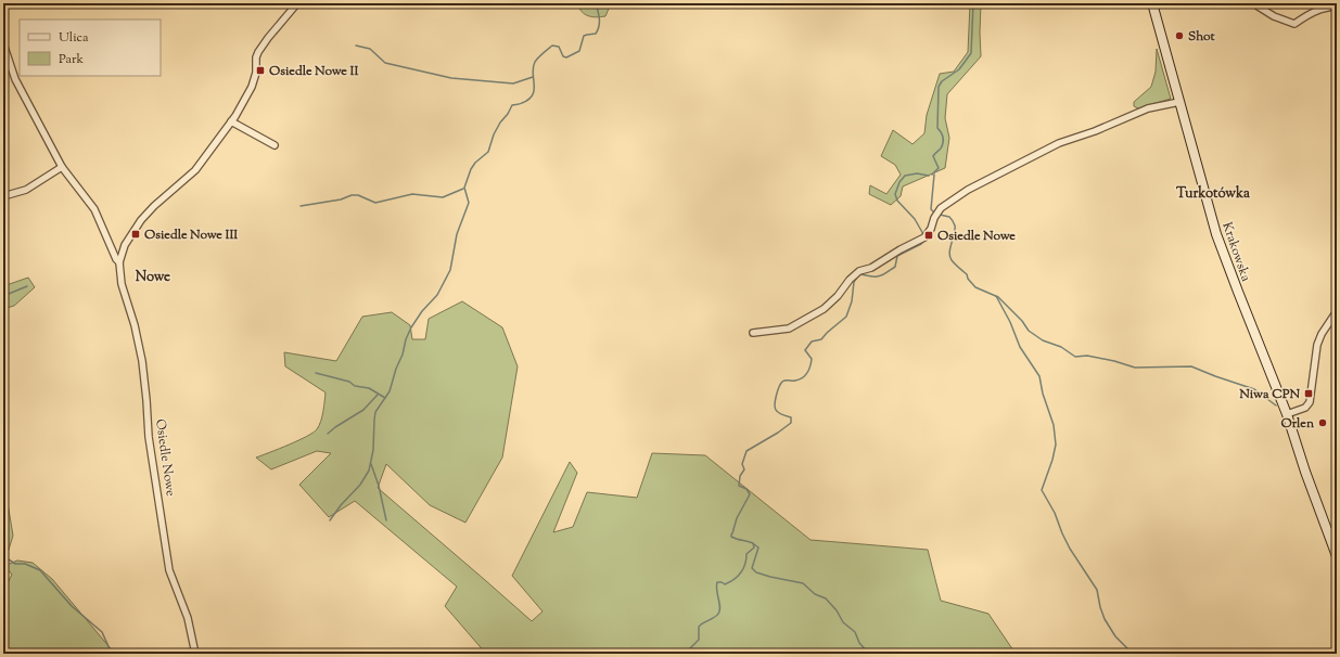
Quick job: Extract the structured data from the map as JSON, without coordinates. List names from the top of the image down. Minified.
{"streets":{"main road":["Krakowska"],"street":["Osiedle Nowe"]},"districts":["Turkotówka","Nowe"],"places":{"other":["Shot","Orlen"],"transit":["Osiedle Nowe II","Osiedle Nowe III","Osiedle Nowe","Niwa CPN"]},"legend":["Ulica","Park"]}
